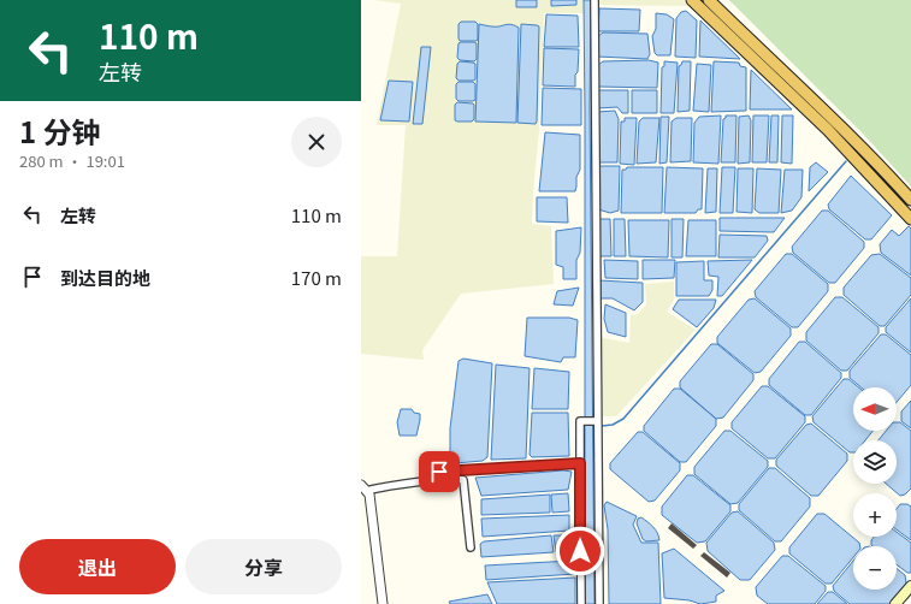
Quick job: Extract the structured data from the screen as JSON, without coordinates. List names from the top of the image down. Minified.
{"north":"left","page":{"turn":["110 m","左转"],"heading":["1 分钟","280 m · 19:01"],"list":[{"name":"左转","value":"110 m"},{"name":"到达目的地","value":"170 m"}],"map_buttons":["+","−"],"buttons":["退出","分享"]}}
